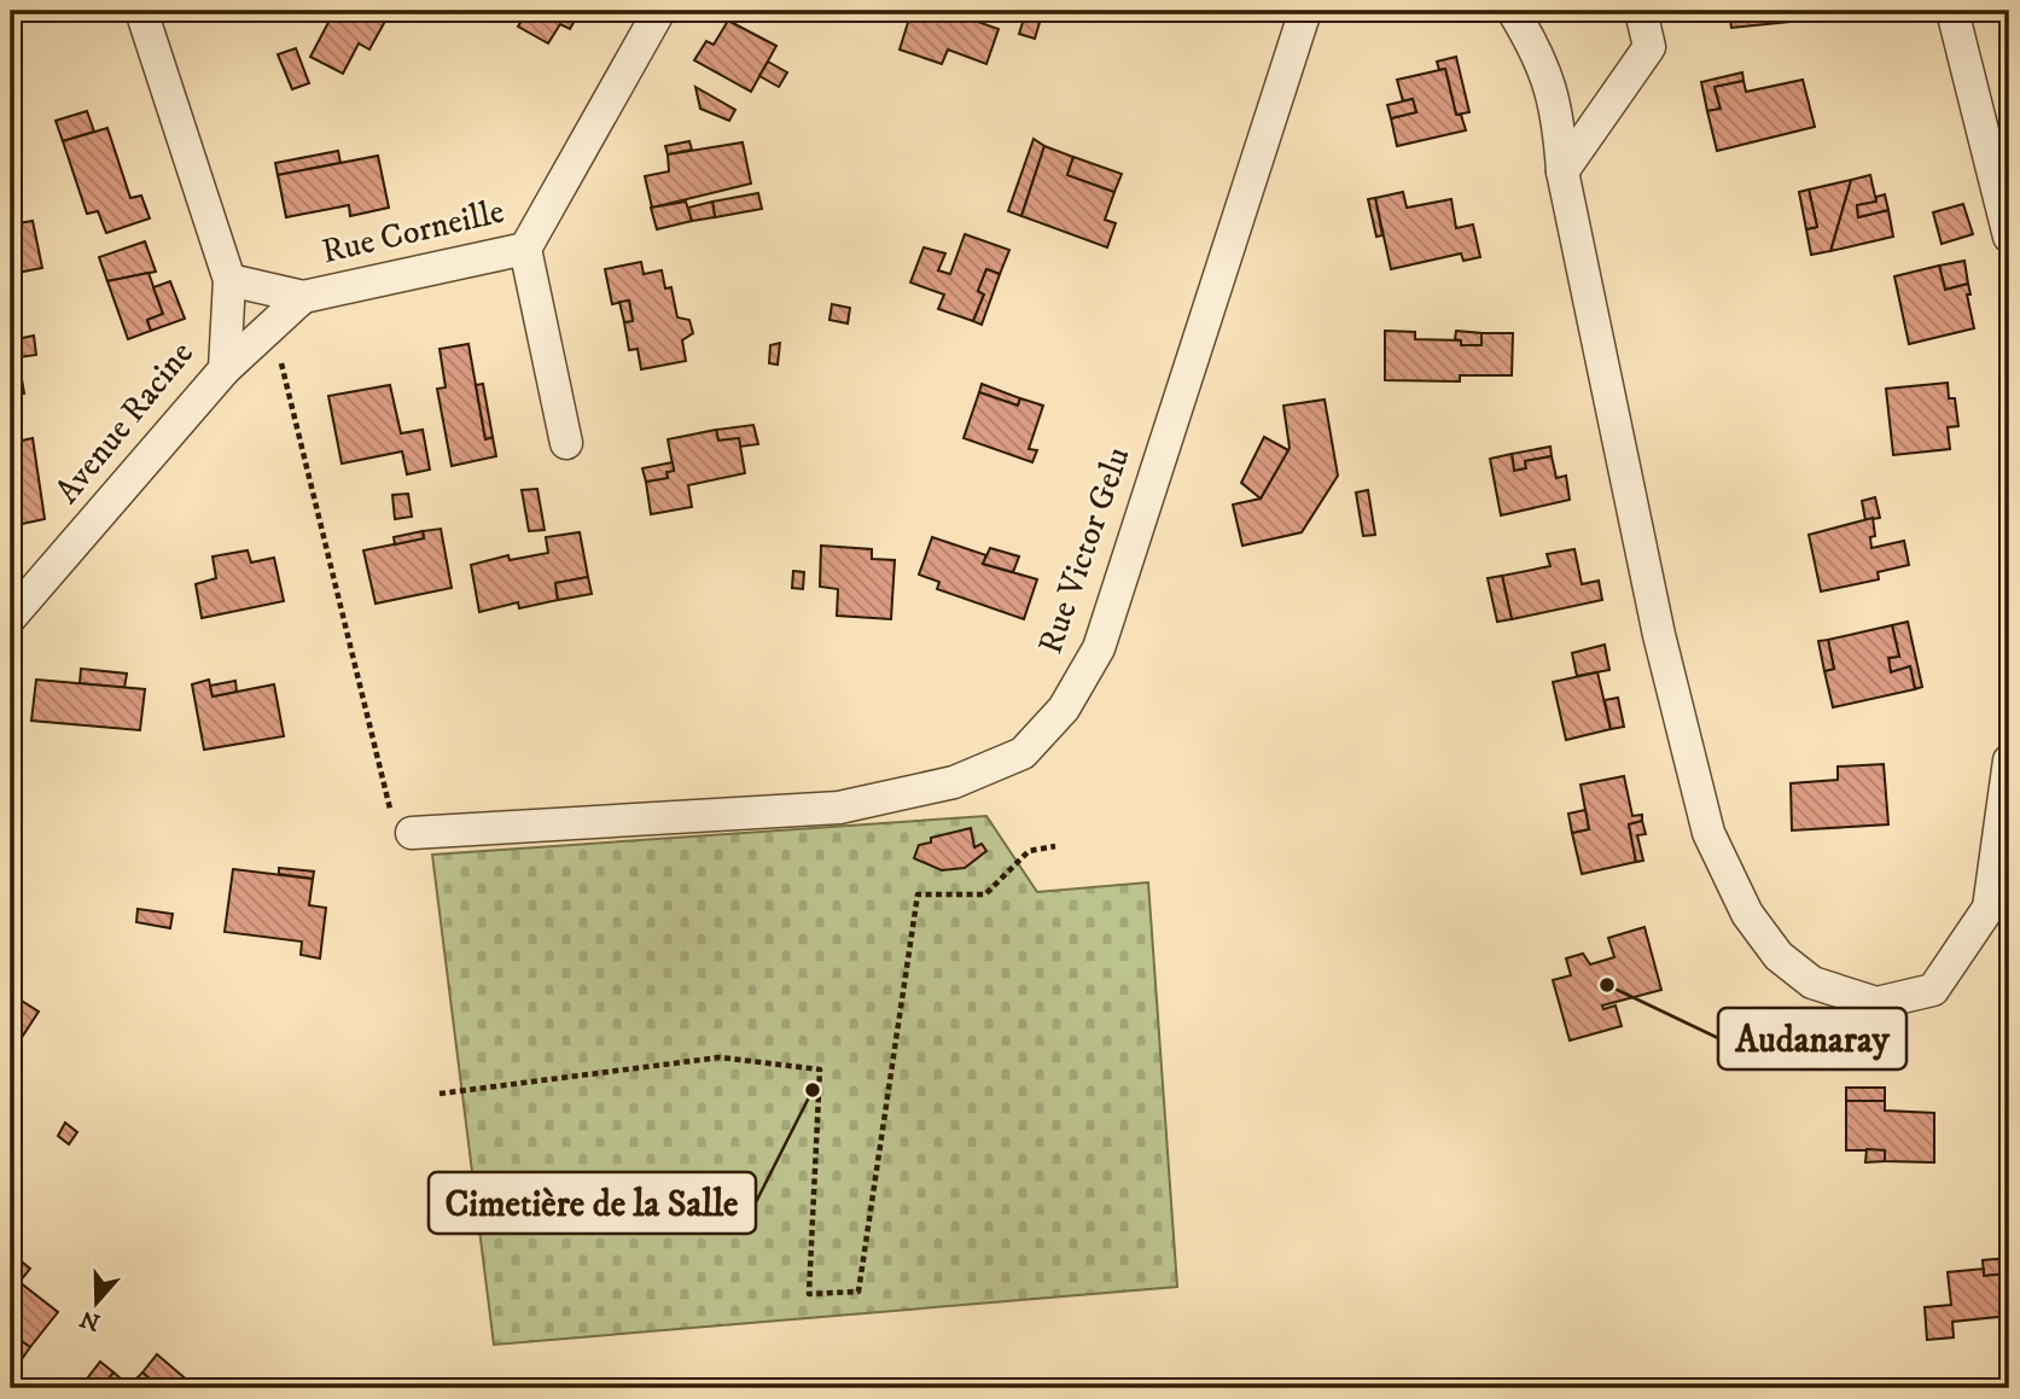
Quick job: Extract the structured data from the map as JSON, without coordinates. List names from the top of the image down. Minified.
{"streets":{"street":["Rue Corneille","Avenue Racine","Rue Victor Gelu"]},"crossings":[["Rue Corneille","Avenue Racine"]],"places":["Audanaray","Cimetière de la Salle"],"north":"bottom"}
